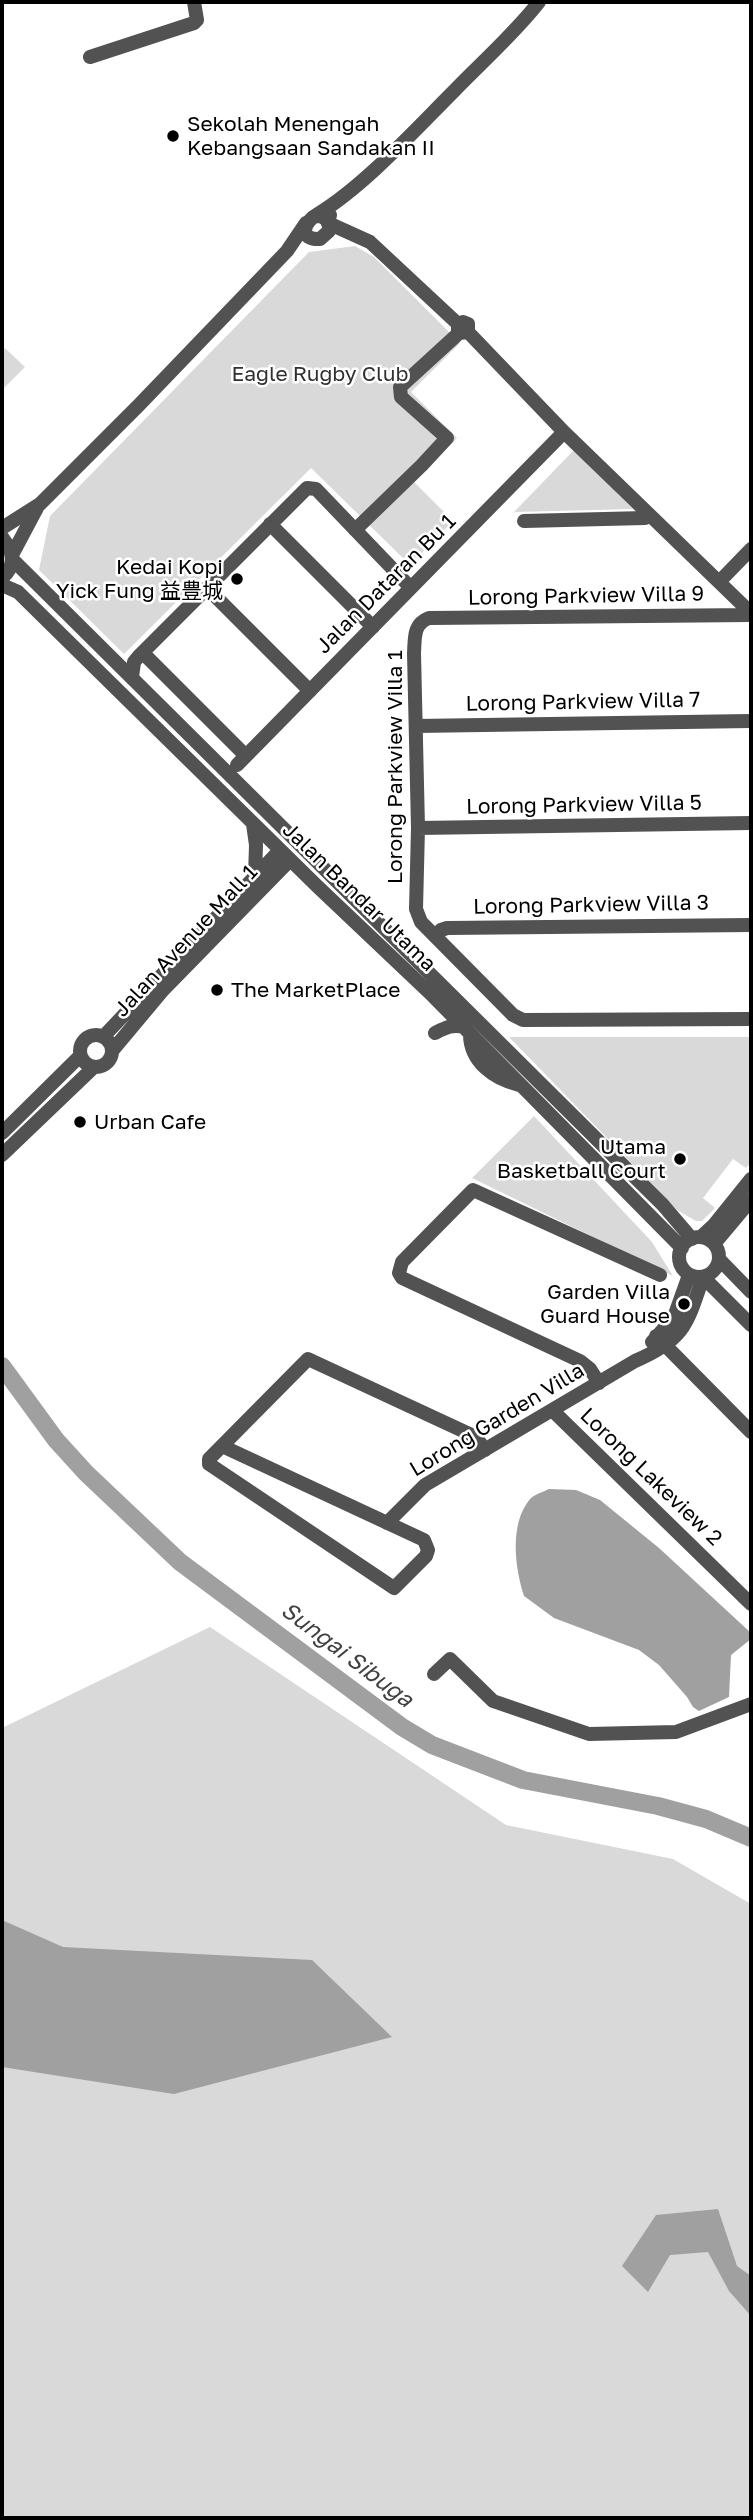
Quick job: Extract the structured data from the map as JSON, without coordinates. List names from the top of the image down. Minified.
{"streets":{"street":["Jalan Dataran Bu 1","Lorong Parkview Villa 9","Lorong Parkview Villa 7","Lorong Parkview Villa 1","Lorong Parkview Villa 5","Jalan Bandar Utama","Lorong Parkview Villa 3","Jalan Avenue Mall 1","Lorong Garden Villa","Lorong Lakeview 2"]},"crossings":[["Lorong Parkview Villa 9","Lorong Parkview Villa 1"],["Lorong Parkview Villa 7","Lorong Parkview Villa 1"],["Lorong Parkview Villa 1","Lorong Parkview Villa 5"],["Lorong Parkview Villa 1","Lorong Parkview Villa 3"],["Jalan Bandar Utama","Jalan Avenue Mall 1"],["Jalan Bandar Utama","Lorong Garden Villa"],["Lorong Garden Villa","Lorong Lakeview 2"]],"water":["Sungai Sibuga"],"parks":["Eagle Rugby Club"],"places":["Sekolah Menengah Kebangsaan Sandakan II","Kedai Kopi Yick Fung 益豊城","The MarketPlace","Urban Cafe","Utama Basketball Court","Garden Villa Guard House"]}
